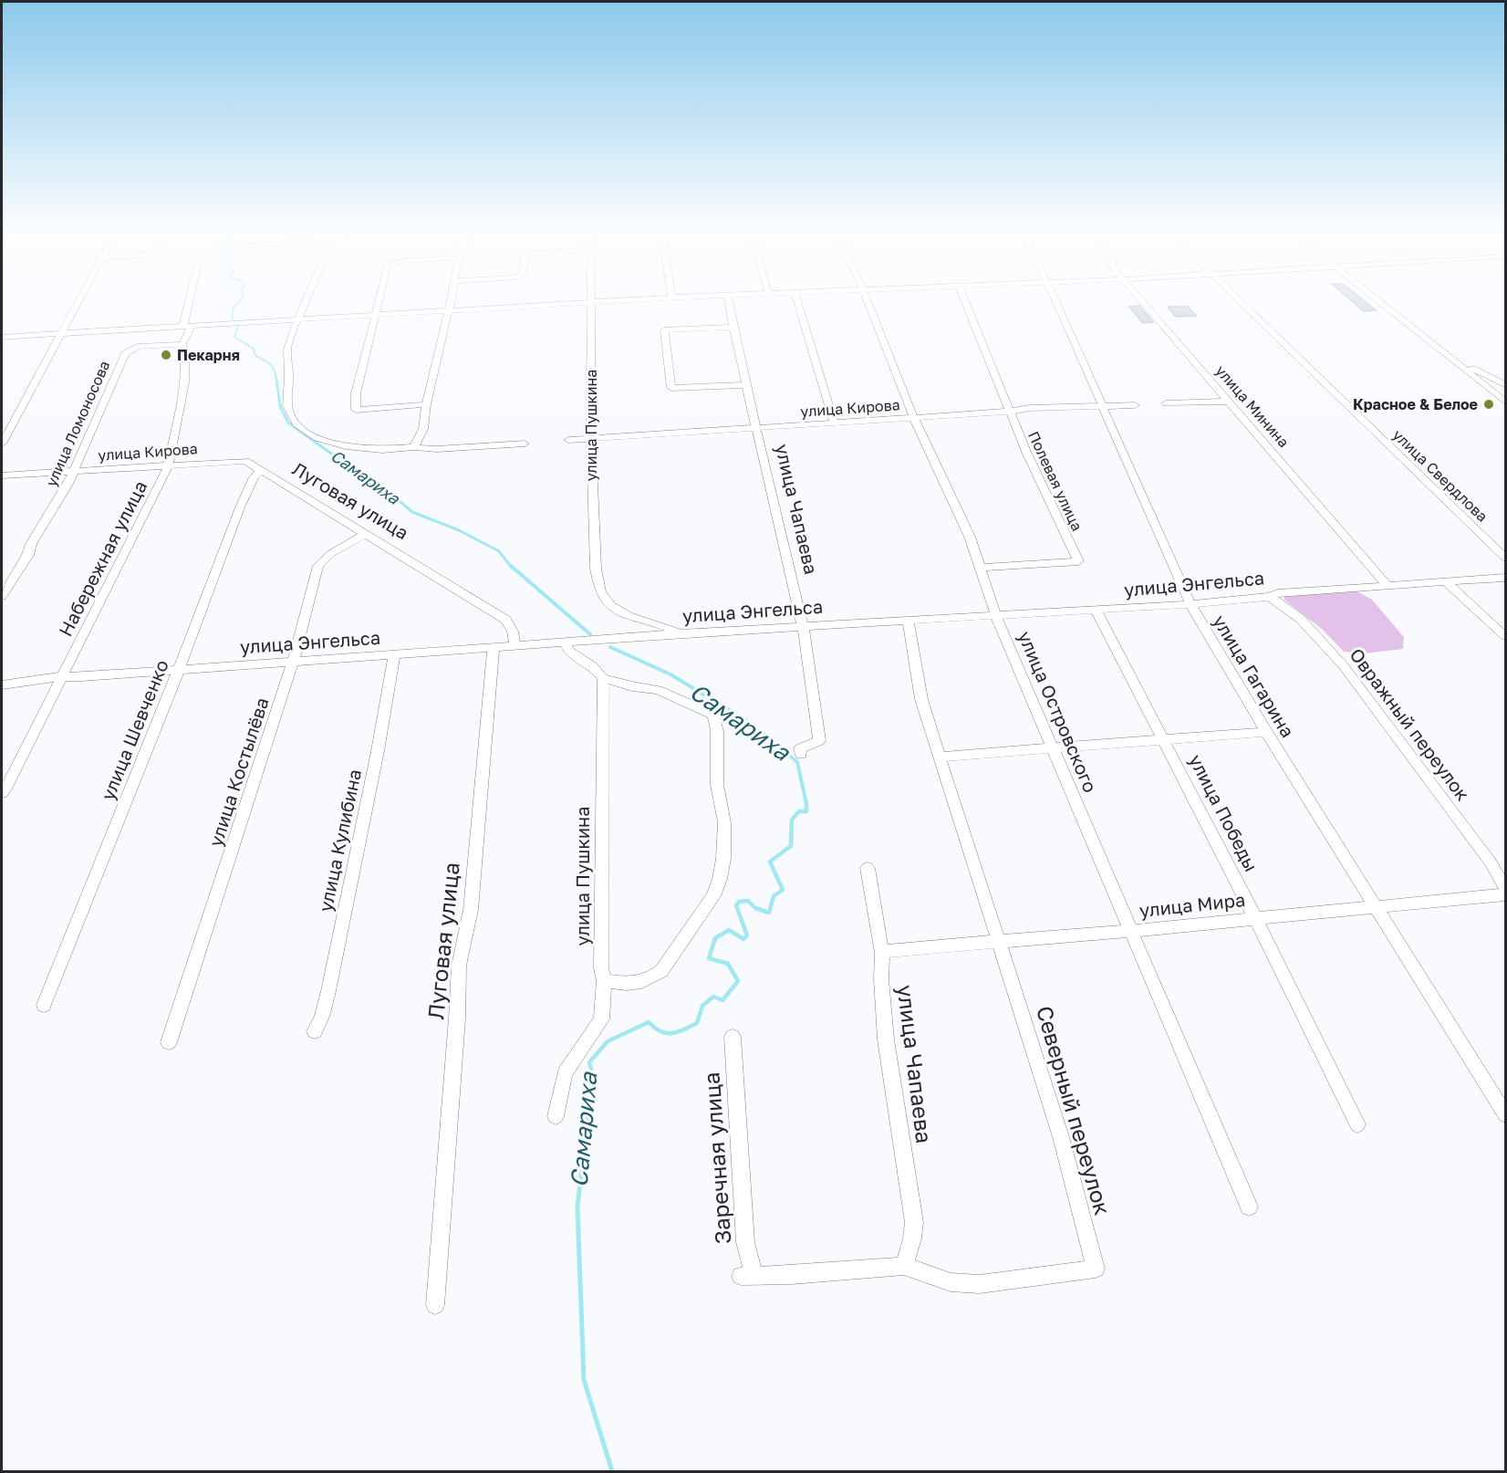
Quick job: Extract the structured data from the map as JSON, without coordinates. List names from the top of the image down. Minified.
{"streets":{"street":["улица Минина","улица Кирова","улица Ломоносова","улица Пушкина","улица Свердлова","Полевая улица","Луговая улица","улица Чапаева","Набережная улица","улица Энгельса","улица Гагарина","улица Островского","Овражный переулок","улица Шевченко","улица Костылёва","улица Победы","улица Кулибина","улица Мира","Северный переулок","Заречная улица"]},"crossings":[["улица Минина","улица Энгельса"],["улица Кирова","улица Ломоносова"],["улица Кирова","улица Пушкина"],["улица Кирова","Полевая улица"],["улица Кирова","Луговая улица"],["улица Кирова","улица Чапаева"],["улица Кирова","Набережная улица"],["улица Кирова","улица Гагарина"],["улица Кирова","улица Островского"],["улица Кирова","улица Шевченко"],["улица Ломоносова","Набережная улица"],["улица Пушкина","улица Энгельса"],["Полевая улица","улица Островского"],["Луговая улица","улица Энгельса"],["Луговая улица","улица Шевченко"],["Луговая улица","улица Костылёва"],["улица Чапаева","улица Энгельса"],["улица Чапаева","улица Мира"],["улица Чапаева","Северный переулок"],["Набережная улица","улица Энгельса"],["улица Энгельса","улица Гагарина"],["улица Энгельса","улица Островского"],["улица Энгельса","Овражный переулок"],["улица Энгельса","улица Шевченко"],["улица Энгельса","улица Костылёва"],["улица Энгельса","улица Победы"],["улица Энгельса","улица Кулибина"],["улица Энгельса","Северный переулок"],["улица Гагарина","улица Мира"],["улица Островского","улица Мира"],["улица Победы","улица Мира"],["улица Мира","Северный переулок"],["Северный переулок","Заречная улица"]],"water":["Самариха"],"places":["Пекарня","Красное & Белое"]}
